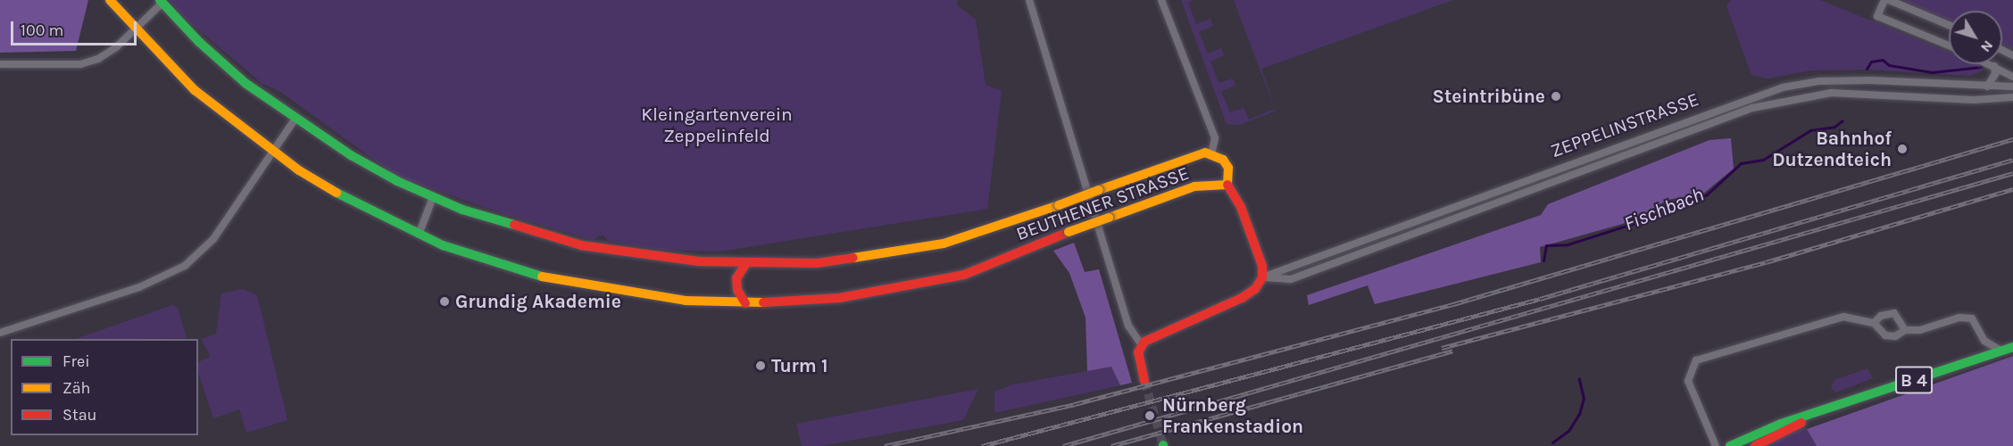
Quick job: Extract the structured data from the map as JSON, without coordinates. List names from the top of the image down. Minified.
{"streets":{"main road":["ZEPPELINSTRASSE","BEUTHENER STRASSE","B 4"]},"water":["Fischbach"],"parks":["Kleingartenverein Zeppelinfeld"],"places":["Steintribüne","Bahnhof Dutzendteich","Grundig Akademie","Turm 1","Nürnberg Frankenstadion"],"legend":["Frei","Zäh","Stau"],"scale_bar":"100 m","north":"bottom right"}
